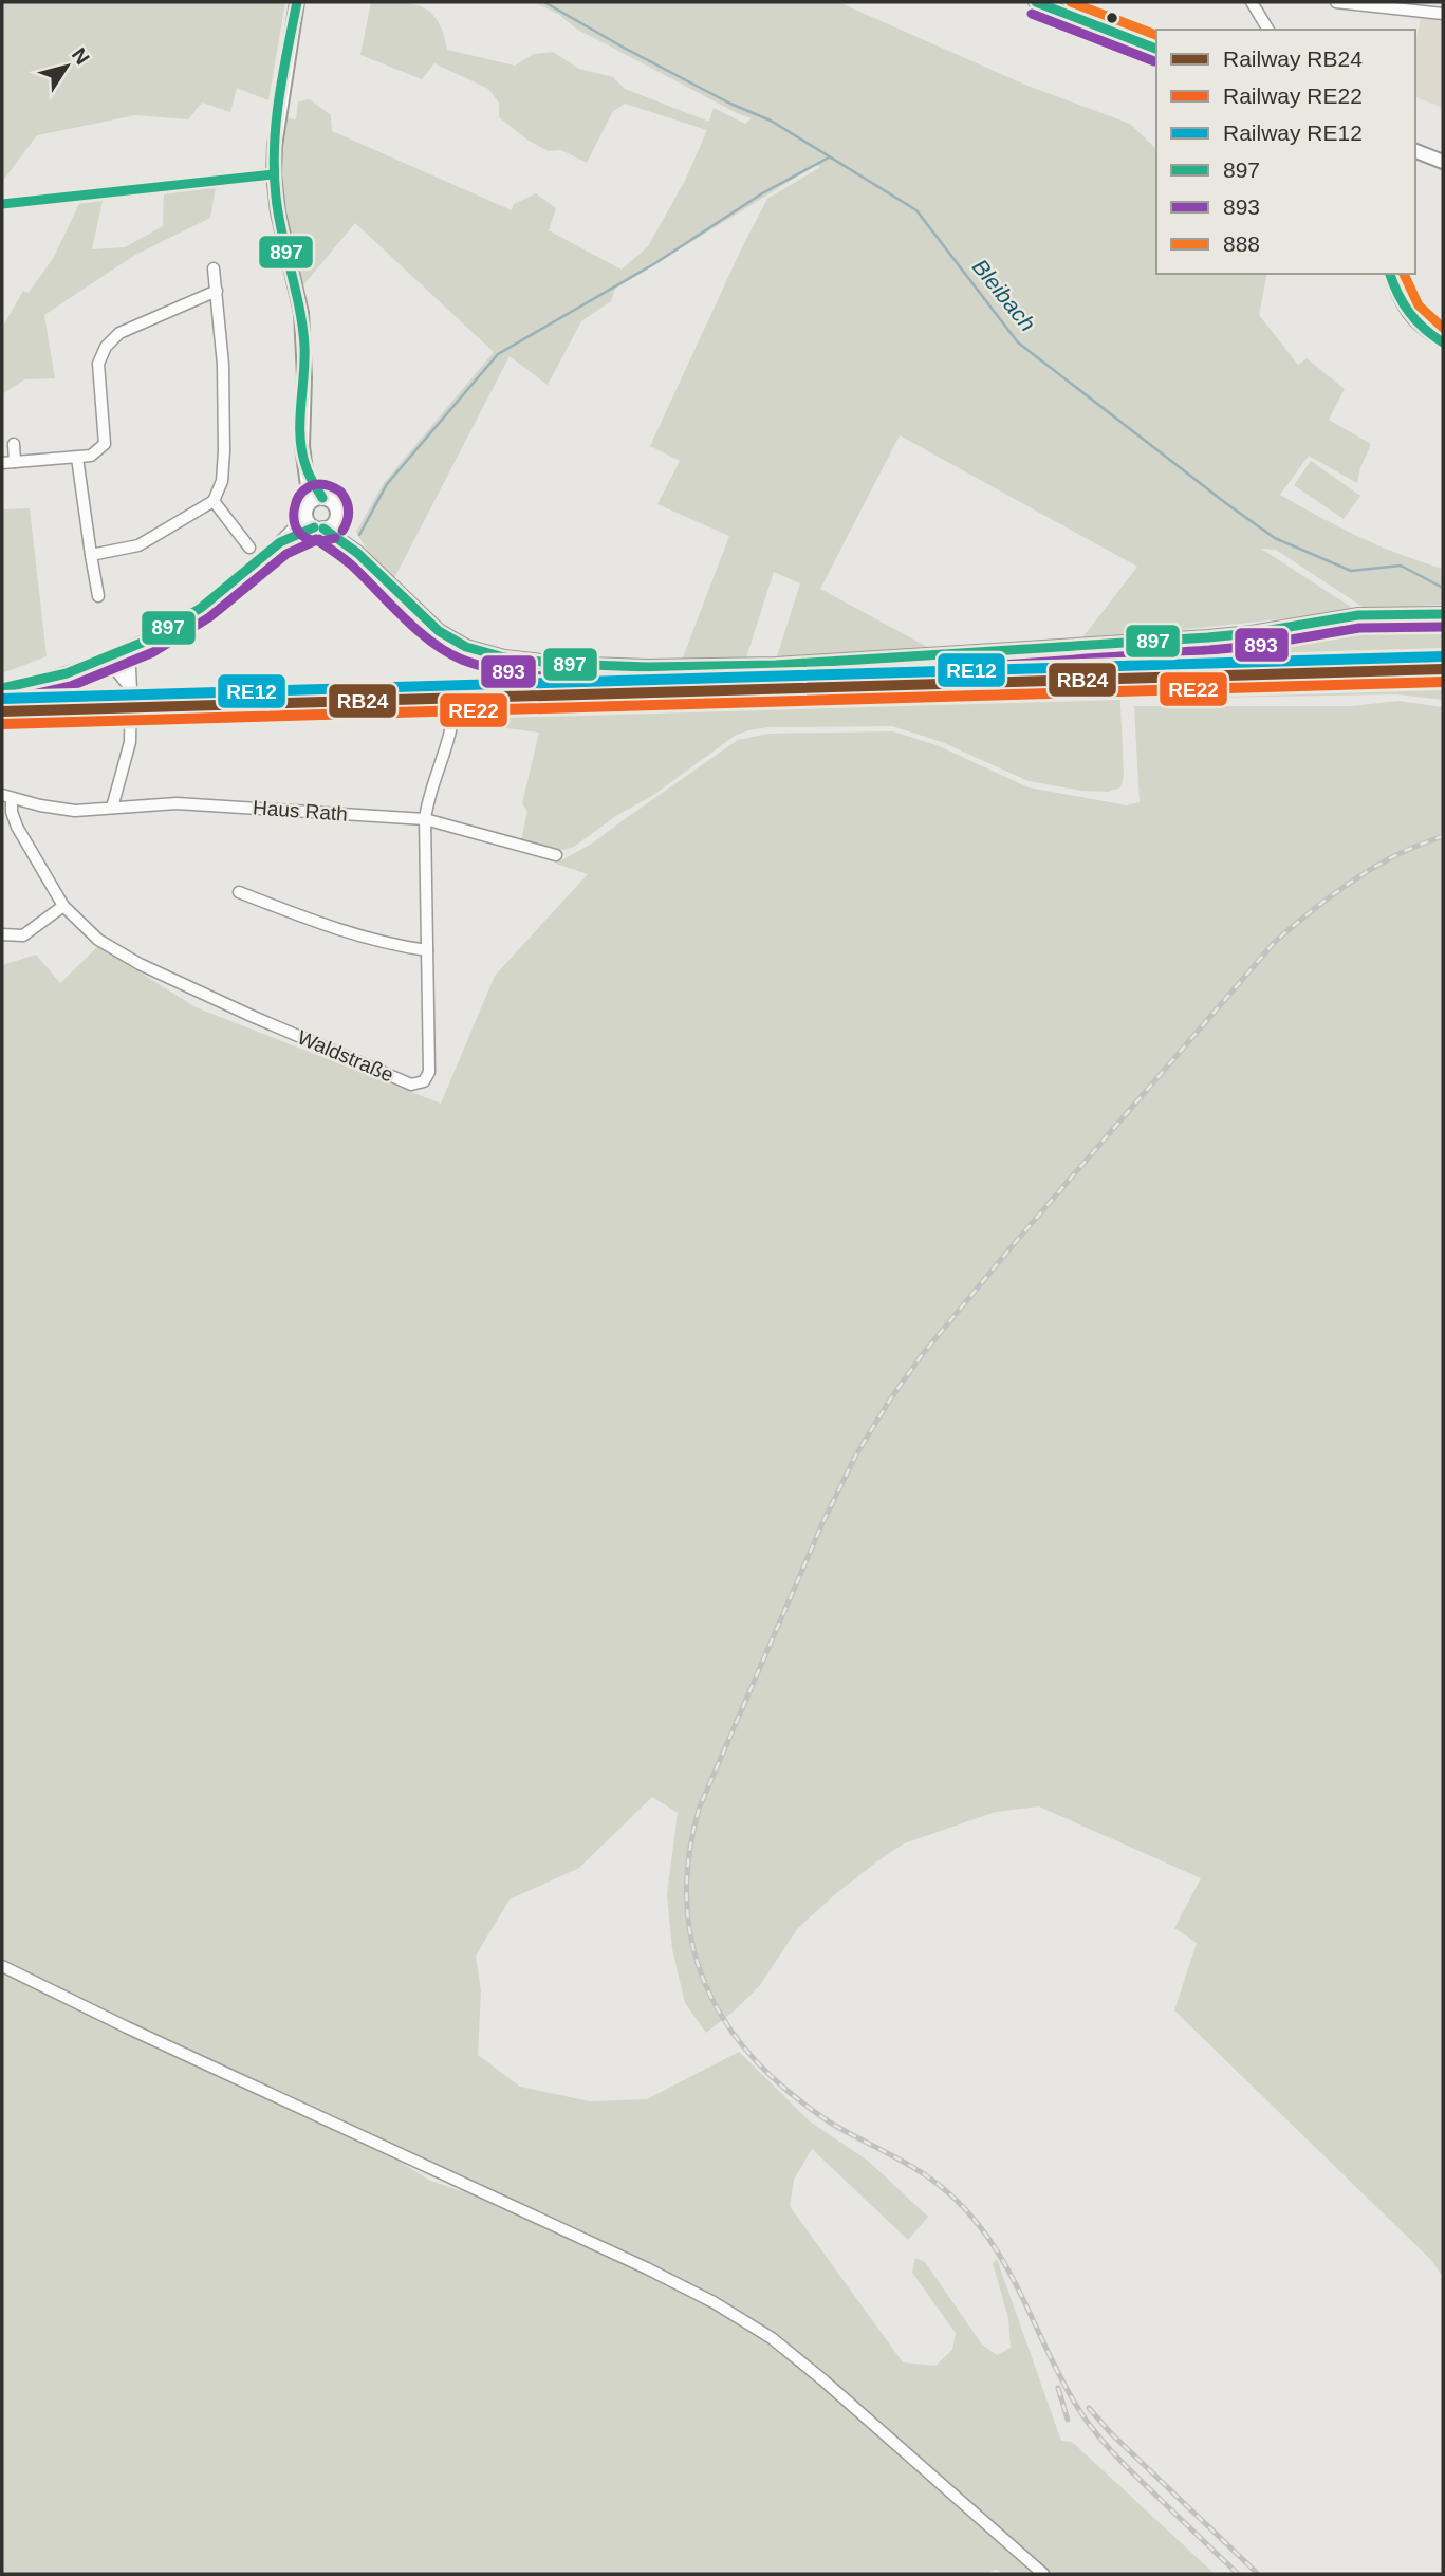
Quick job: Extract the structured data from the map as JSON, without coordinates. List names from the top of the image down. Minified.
{"streets":{"street":["Haus Rath","Waldstraße"]},"crossings":[["Haus Rath","Waldstraße"]],"water":["Bleibach"],"lines":["transit line 897","transit line 888","transit line 893","rail line RE12","rail line RB24","rail line RE22"],"legend":["Railway RB24","Railway RE22","Railway RE12","897","893","888"],"north":"top right"}
